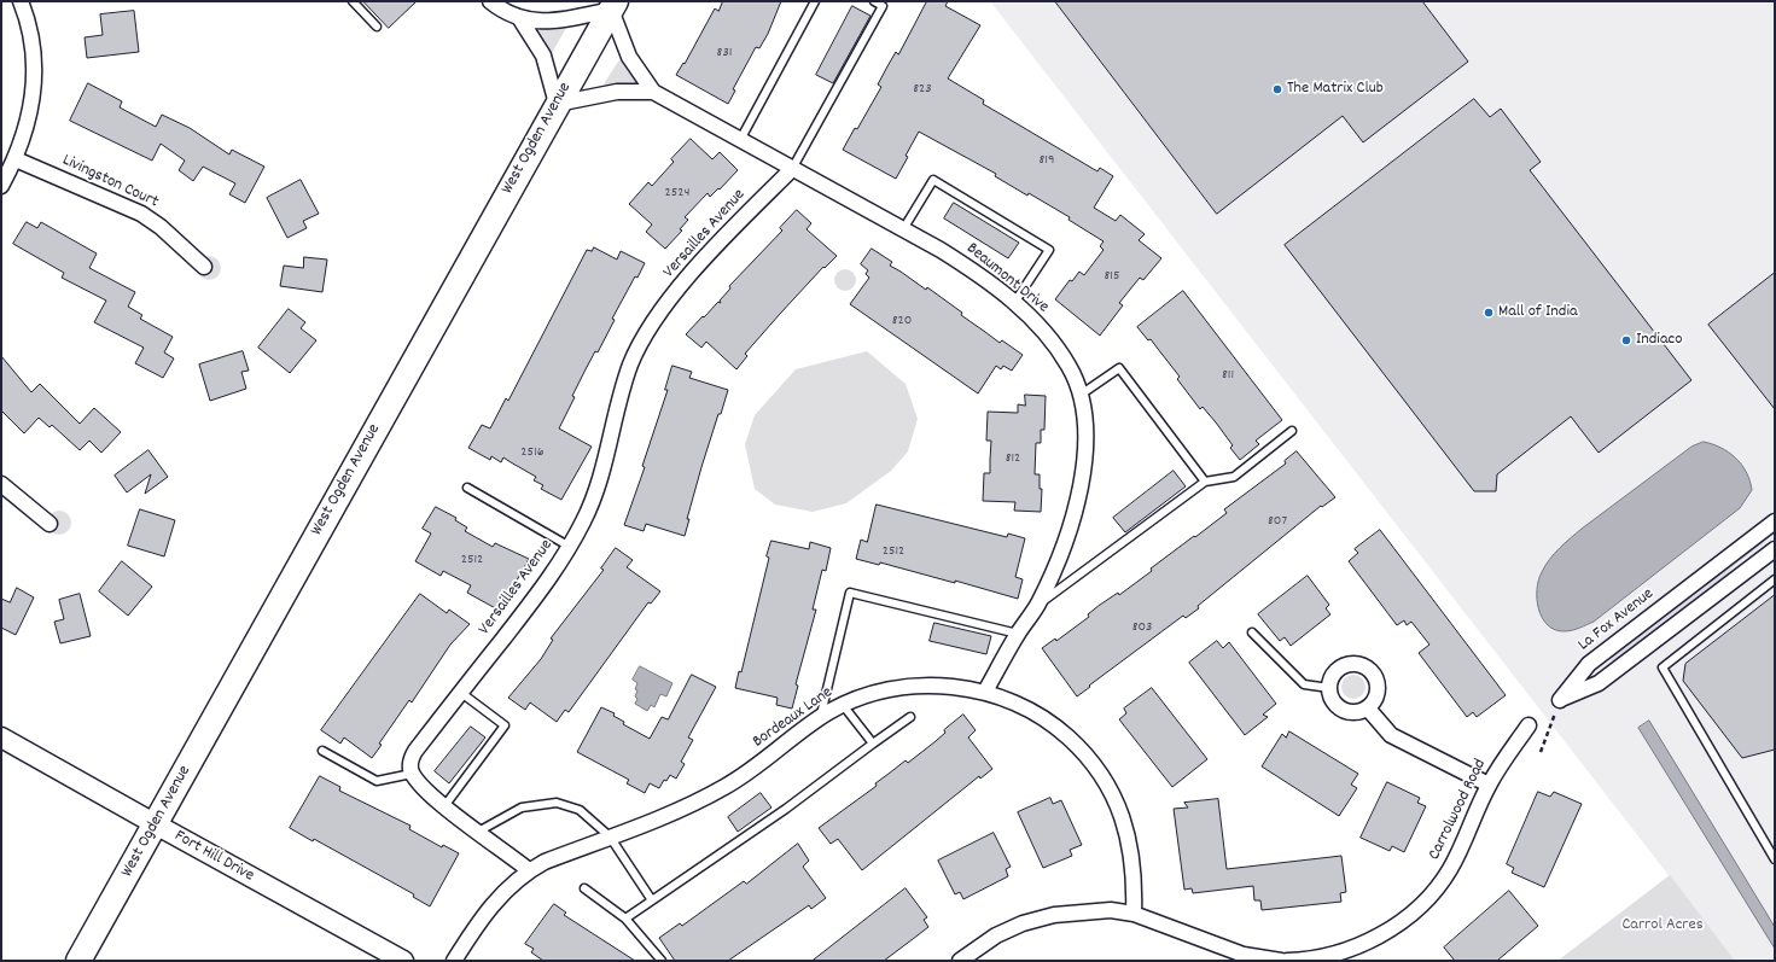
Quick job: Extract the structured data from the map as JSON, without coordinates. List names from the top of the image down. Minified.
{"streets":{"main road":["West Ogden Avenue"],"street":["Livingston Court","Versailles Avenue","Beaumont Drive","La Fox Avenue","Bordeaux Lane","Carrolwood Road","Fort Hill Drive"]},"crossings":[["West Ogden Avenue","Beaumont Drive"],["West Ogden Avenue","Fort Hill Drive"],["Versailles Avenue","Beaumont Drive"],["Beaumont Drive","Bordeaux Lane"]],"parks":["Carrol Acres"],"places":["The Matrix Club","Mall of India","Indiaco"],"house_numbers":["831","823","819","2524","815","820","811","2516","812","807","2512","2512","803"]}
